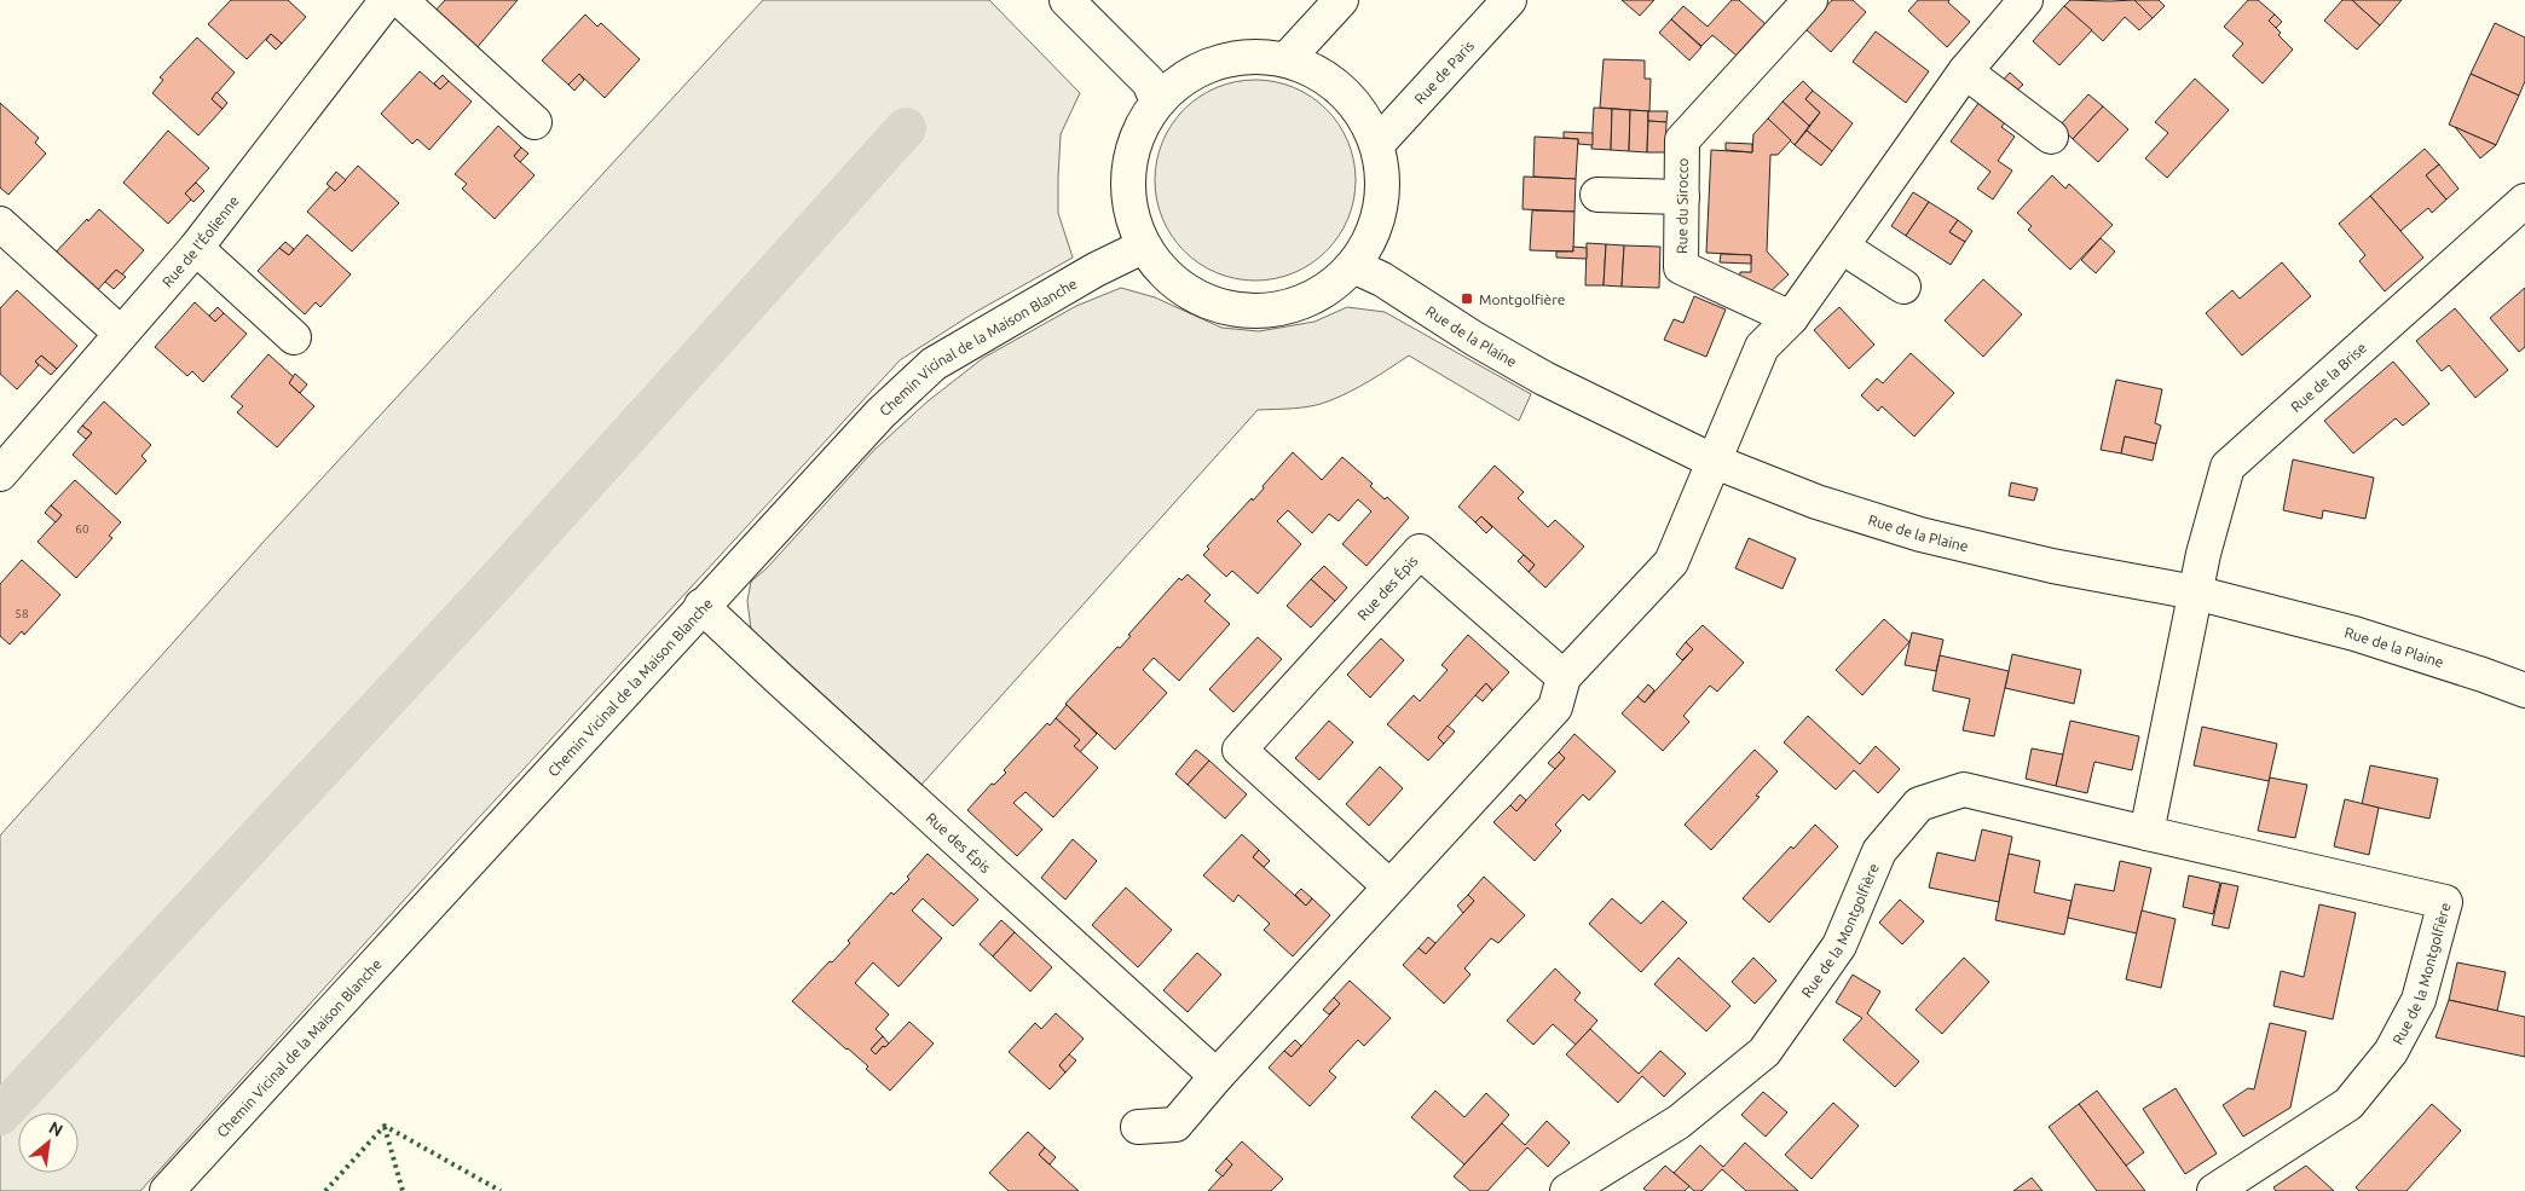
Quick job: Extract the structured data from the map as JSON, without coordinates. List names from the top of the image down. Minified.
{"streets":{"street":["Rue de Paris","Rue du Sirocco","Rue de l'Éolienne","Rue de la Plaine","Chemin Vicinal de la Maison Blanche","Rue de la Brise","Rue des Épis","Rue de la Montgolfière"]},"crossings":[["Rue de la Plaine","Rue de la Brise"],["Chemin Vicinal de la Maison Blanche","Rue des Épis"]],"places":{"transit":["Montgolfière"]},"house_numbers":["60","58"],"north":"top right"}
